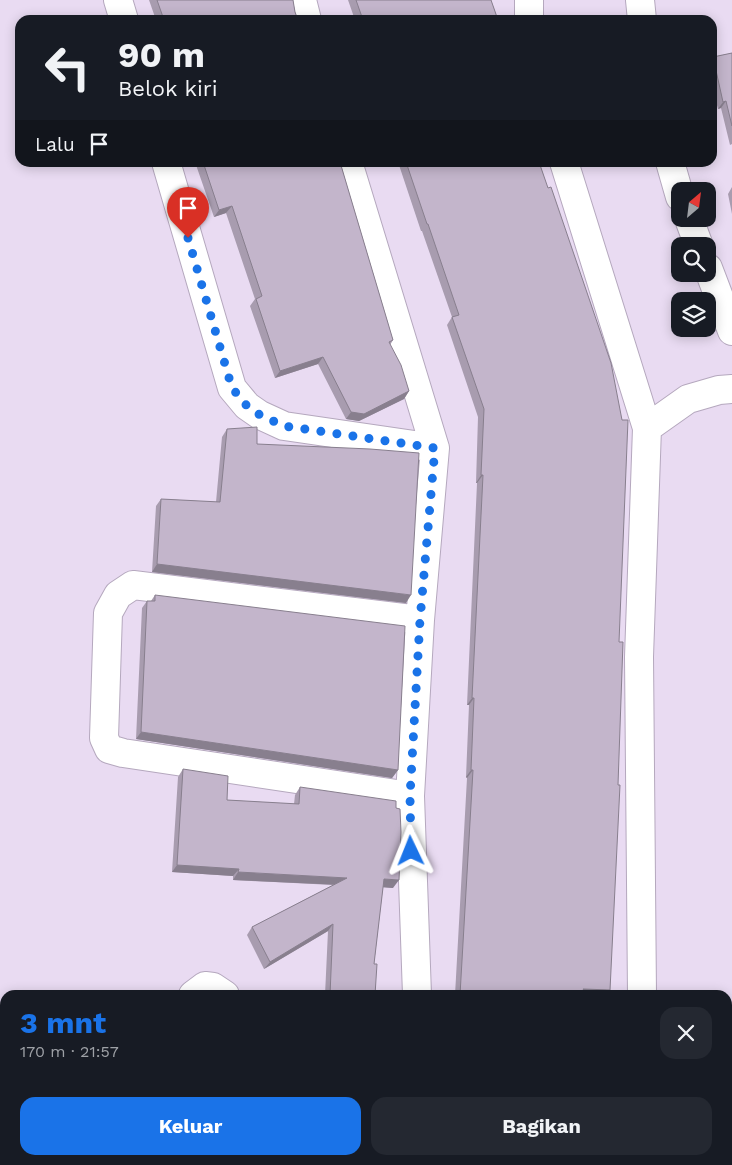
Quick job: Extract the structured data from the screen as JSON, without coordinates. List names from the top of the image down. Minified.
{"north":"top right","page":{"turn":["90 m","Belok kiri"],"then":"Lalu","heading":["3 mnt","170 m · 21:57"],"buttons":["Keluar","Bagikan"]}}
